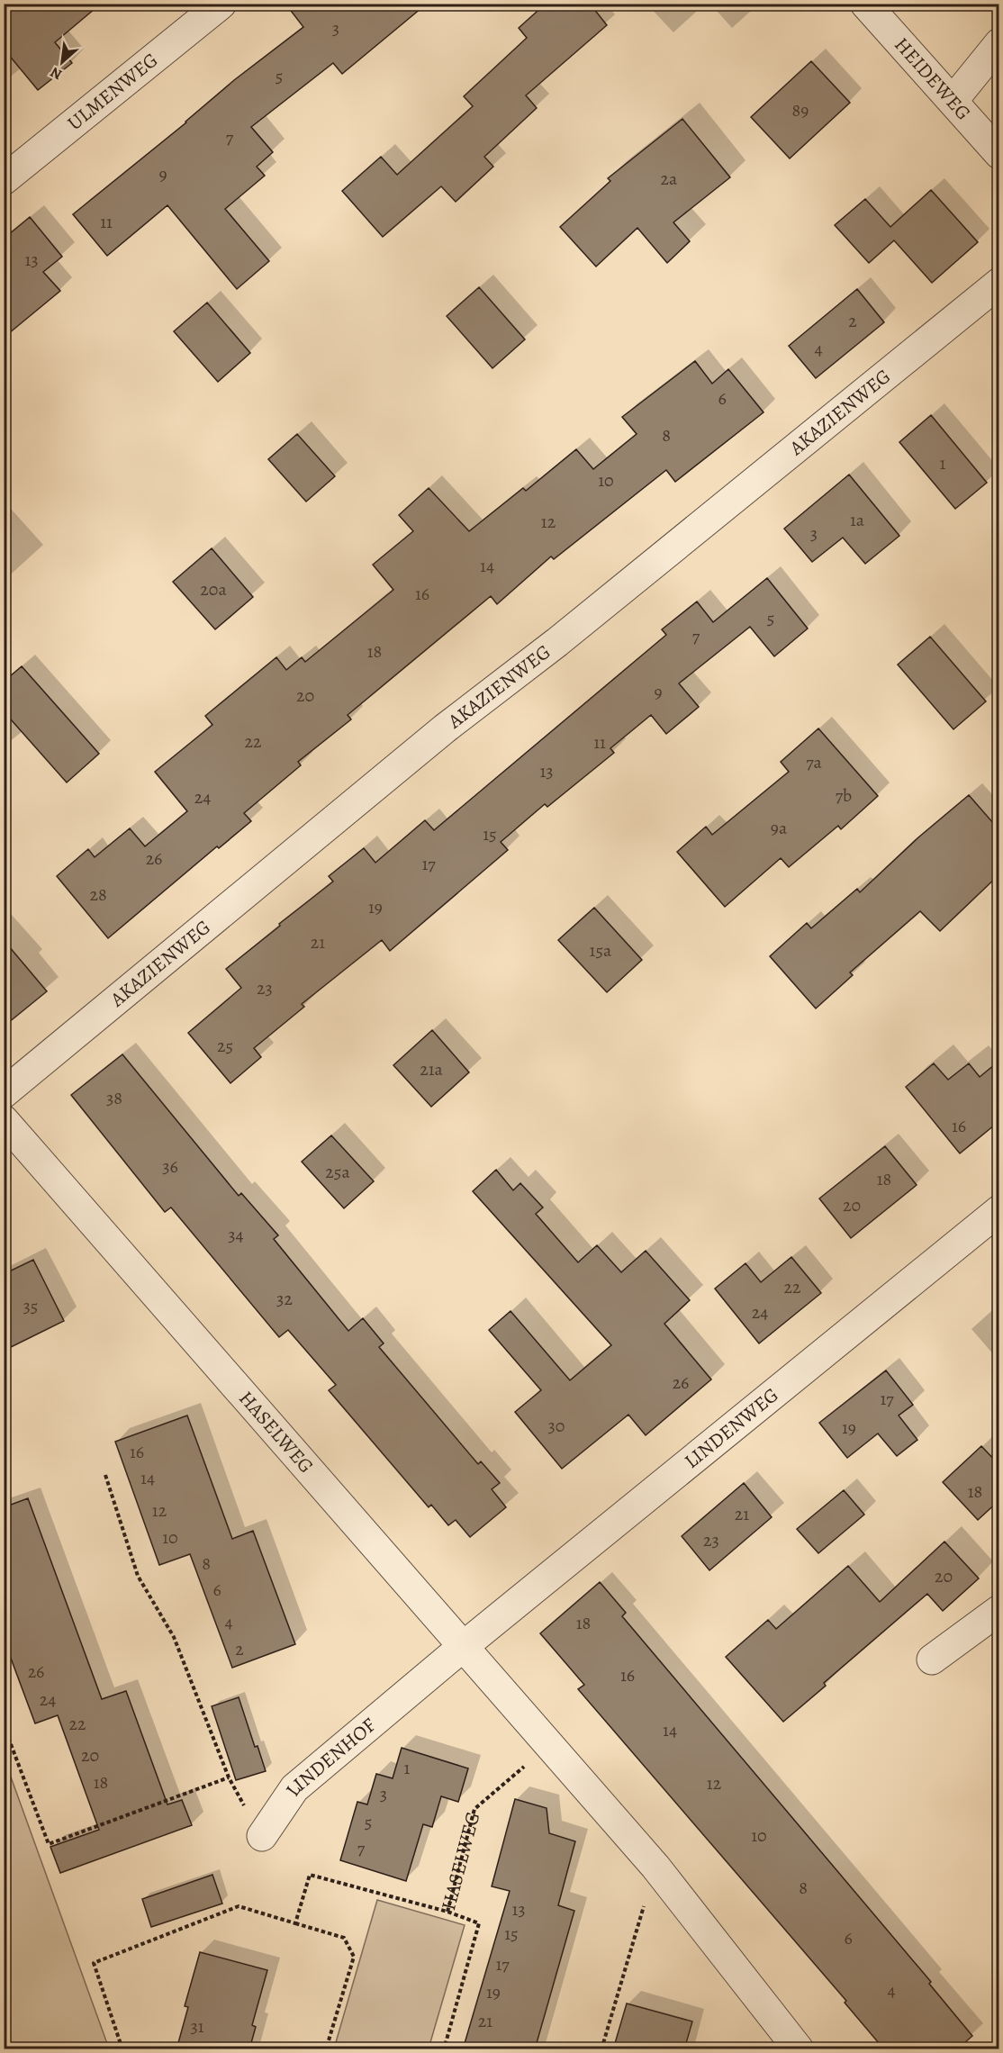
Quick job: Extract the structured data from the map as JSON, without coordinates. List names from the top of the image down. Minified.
{"streets":{"street":["HEIDEWEG","ULMENWEG","AKAZIENWEG","LINDENWEG","HASELWEG","LINDENHOF"]},"crossings":[["LINDENWEG","HASELWEG"],["LINDENWEG","LINDENHOF"],["HASELWEG","LINDENHOF"]],"house_numbers":["3","5","89","7","9","2a","11","13","2","4","6","8","1","10","1a","12","3","14","20a","16","5","7","18","9","20","22","11","7a","13","7b","24","9a","15","26","17","28","19","21","15a","23","25","21a","38","16","36","25a","18","20","34","22","32","35","24","26","17","30","19","16","14","18","12","21","10","23","8","20","6","4","18","2","26","16","24","22","14","20","1","18","12","3","5","10","7","8","13","15","6","17","4","19","21","31"],"north":"bottom left"}
